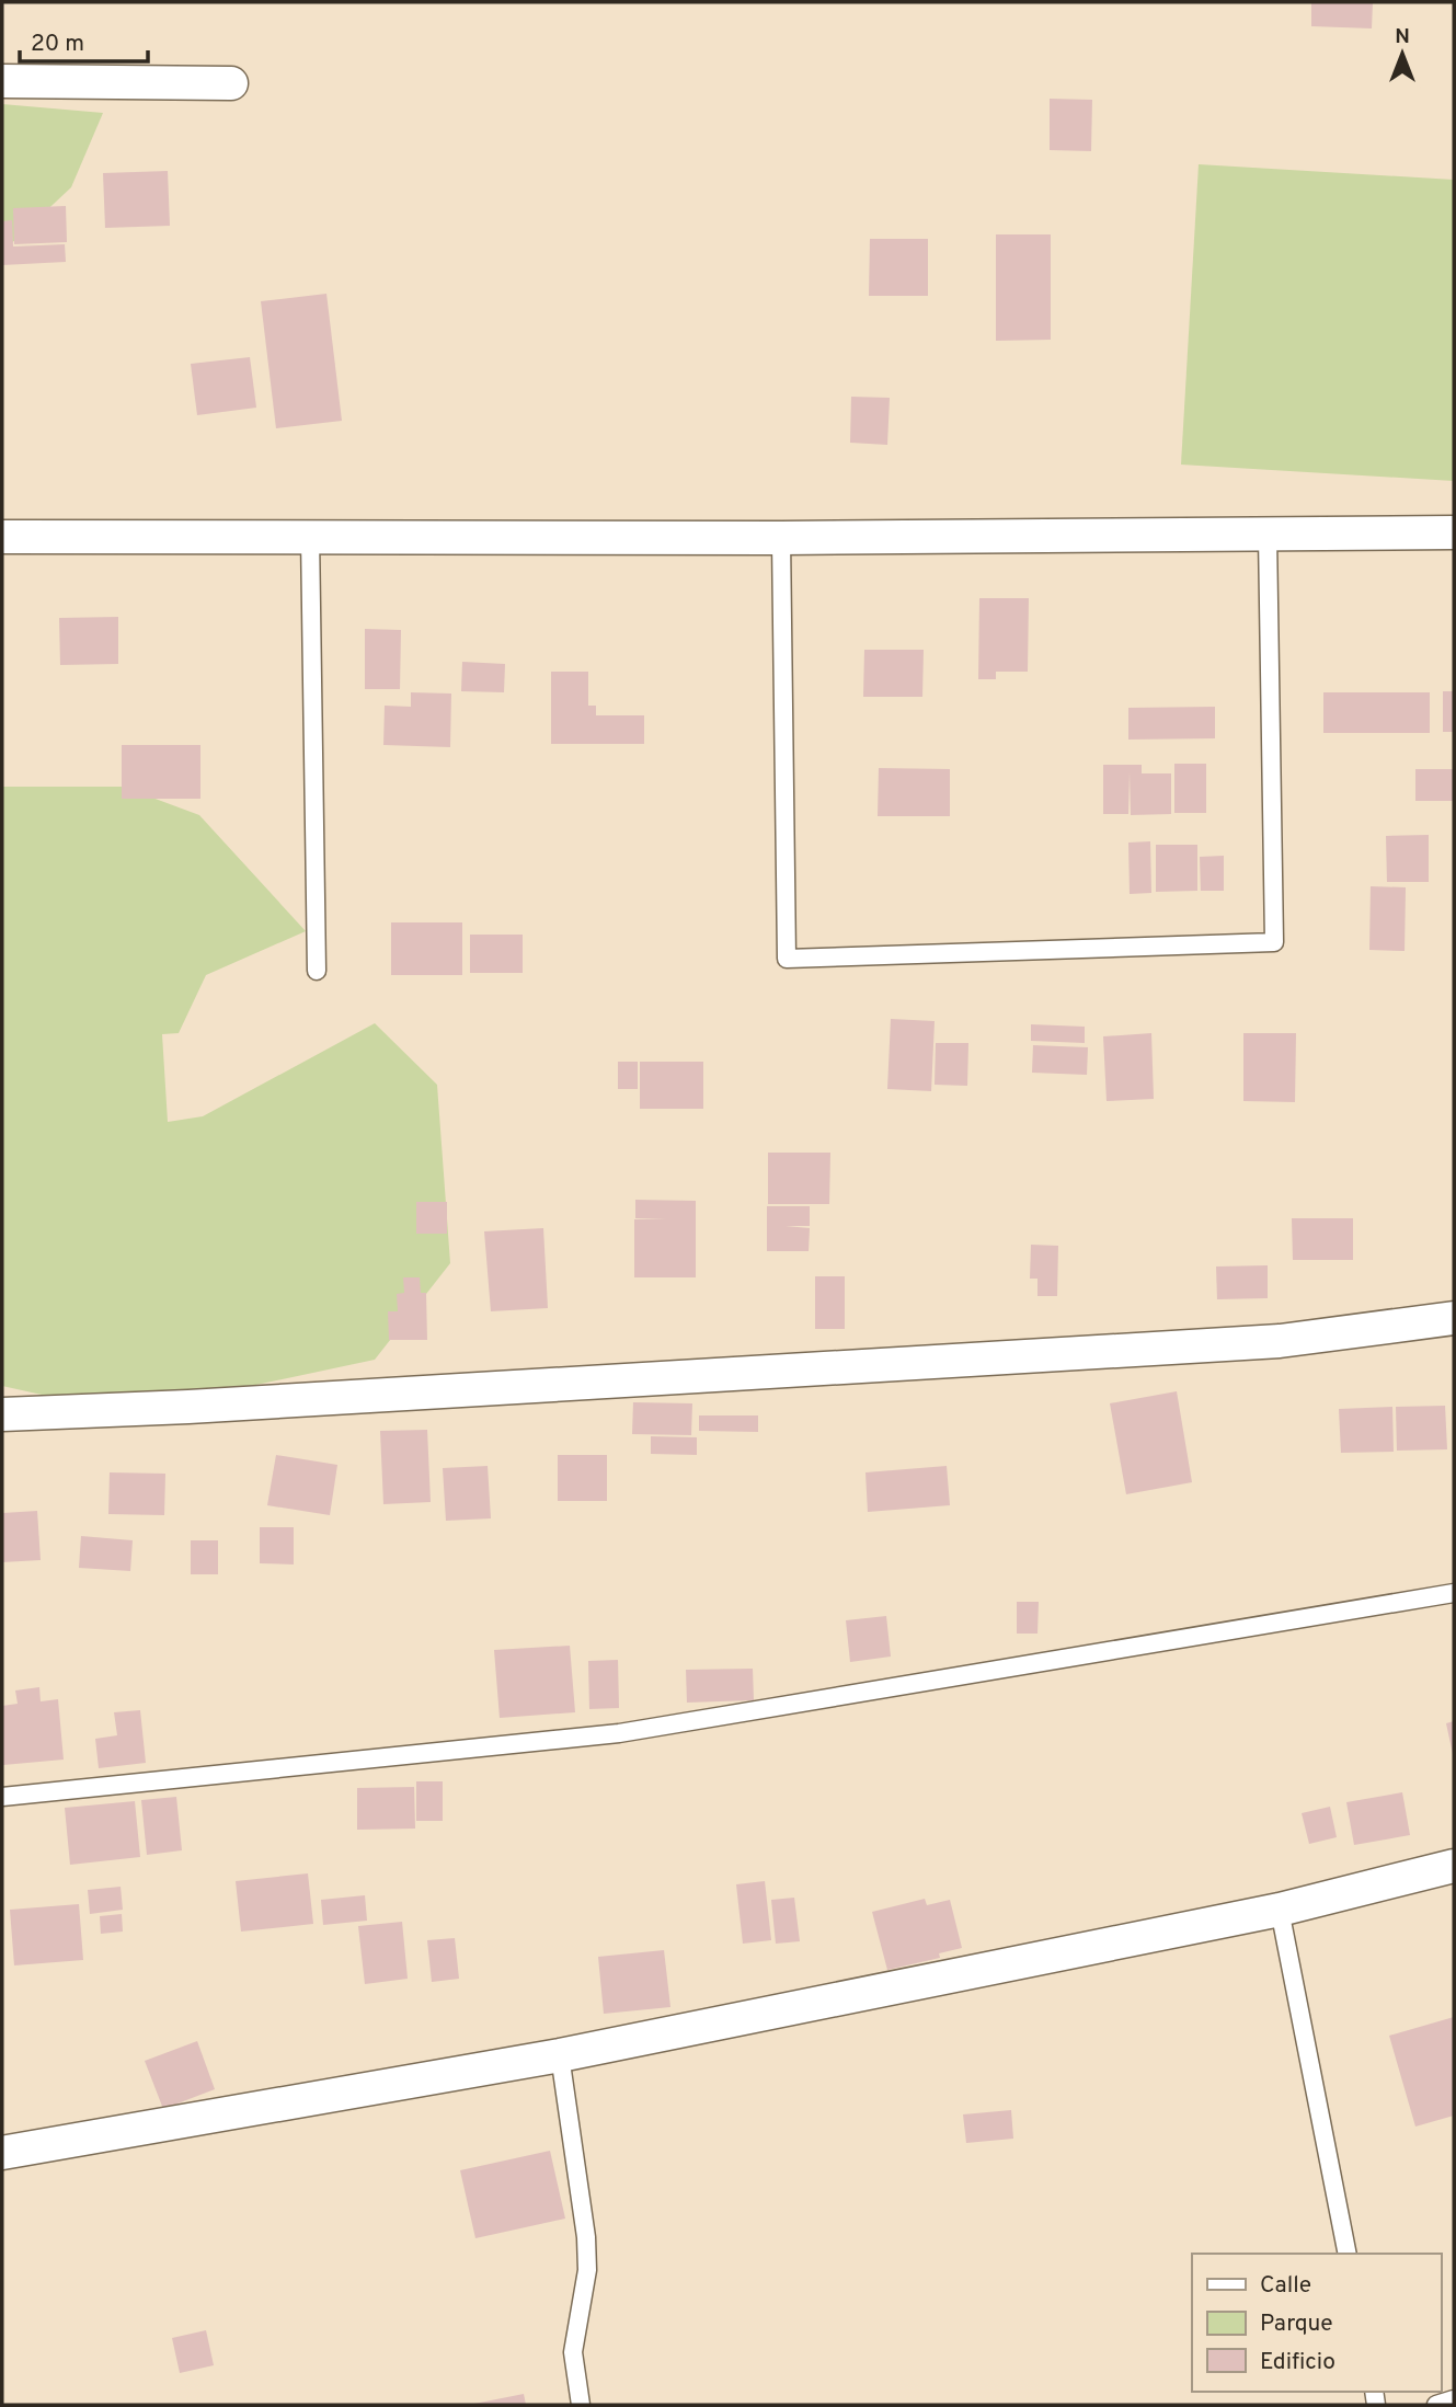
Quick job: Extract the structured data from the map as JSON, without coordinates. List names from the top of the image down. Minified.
{"legend":["Calle","Parque","Edificio"],"scale_bar":"20 m","north":"top"}
